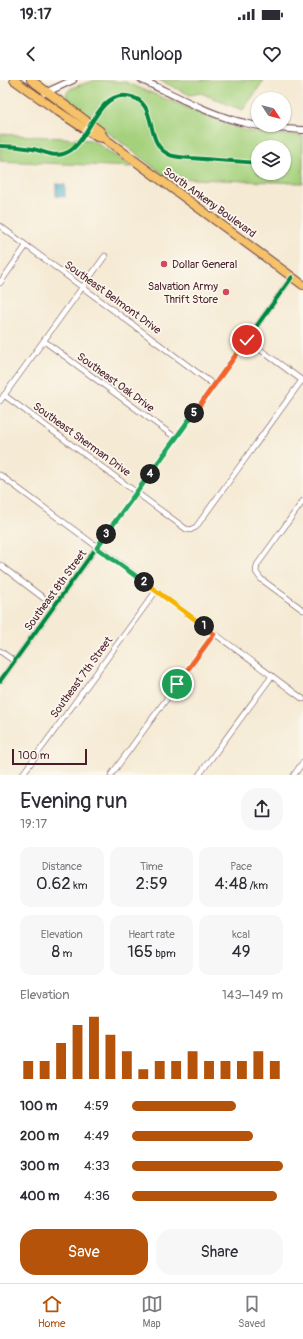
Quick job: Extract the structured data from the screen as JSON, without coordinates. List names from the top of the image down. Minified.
{"streets":{"main road":["South Ankeny Boulevard"],"street":["Southeast Belmont Drive","Southeast Oak Drive","Southeast Sherman Drive","Southeast 8th Street","Southeast 7th Street"]},"crossings":[["South Ankeny Boulevard","Southeast 8th Street"],["Southeast Belmont Drive","Southeast 8th Street"],["Southeast Oak Drive","Southeast 8th Street"],["Southeast Sherman Drive","Southeast 8th Street"]],"places":["Dollar General","Salvation Army Thrift Store"],"scale_bar":"100 m","north":"bottom right","page":{"status":"19:17","header":"Runloop","pins":["5","4","3","2","1"],"scale":"100 m","heading":["Evening run","19:17"],"stats":[["Distance","0.62 km"],["Time","2:59"],["Pace","4:48 /km"],["Elevation","8 m"],["Heart rate","165 bpm"],["kcal","49"]],"chart":["Elevation","143–149 m"],"list":[{"name":"100 m","note":"4:59"},{"name":"200 m","note":"4:49"},{"name":"300 m","note":"4:33"},{"name":"400 m","note":"4:36"}],"buttons":["Save","Share"],"tabs":["Home","Map","Saved"]}}
